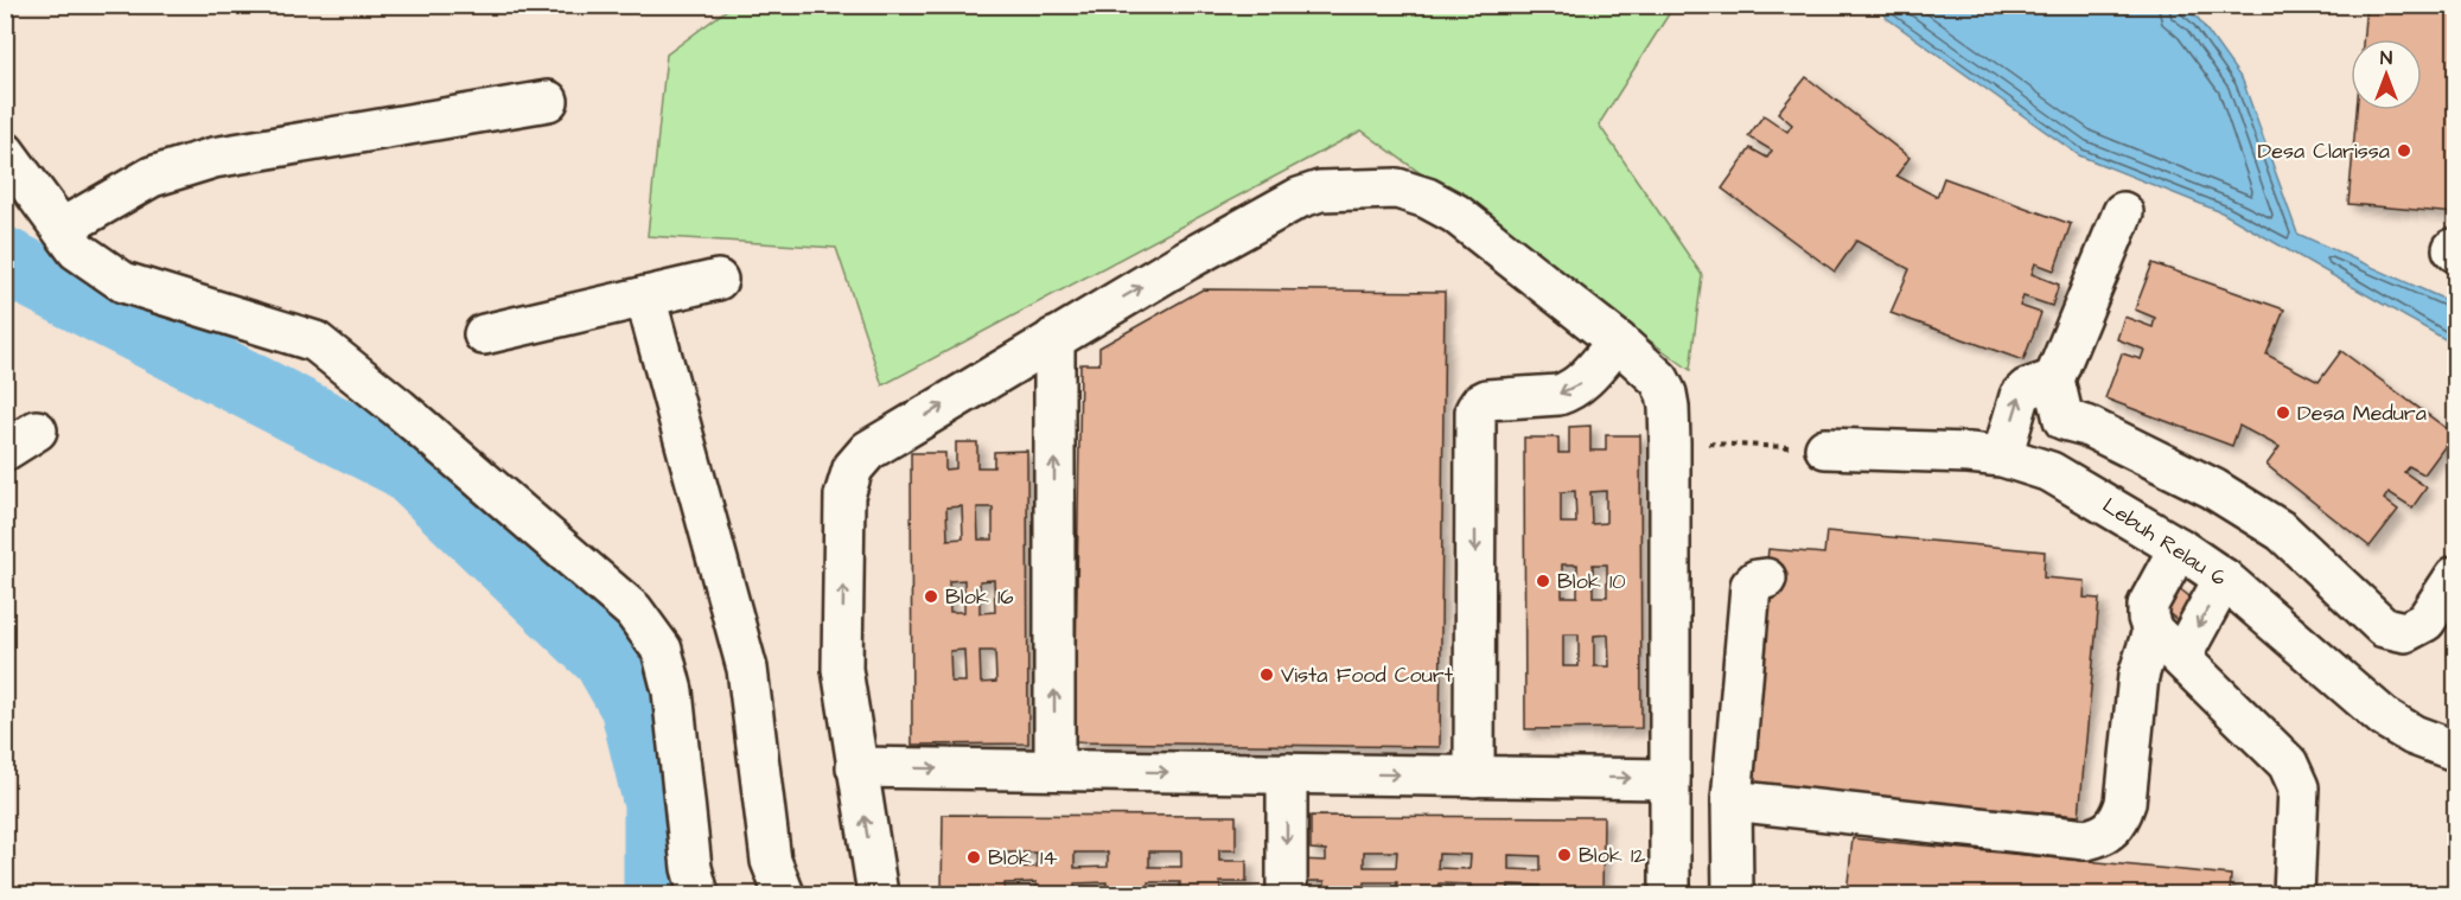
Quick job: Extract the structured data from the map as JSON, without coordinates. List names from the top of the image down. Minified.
{"streets":{"street":["Lebuh Relau 6"]},"places":["Desa Clarissa","Desa Medura","Blok 10","Blok 16","Vista Food Court","Blok 12","Blok 14"],"north":"top"}
